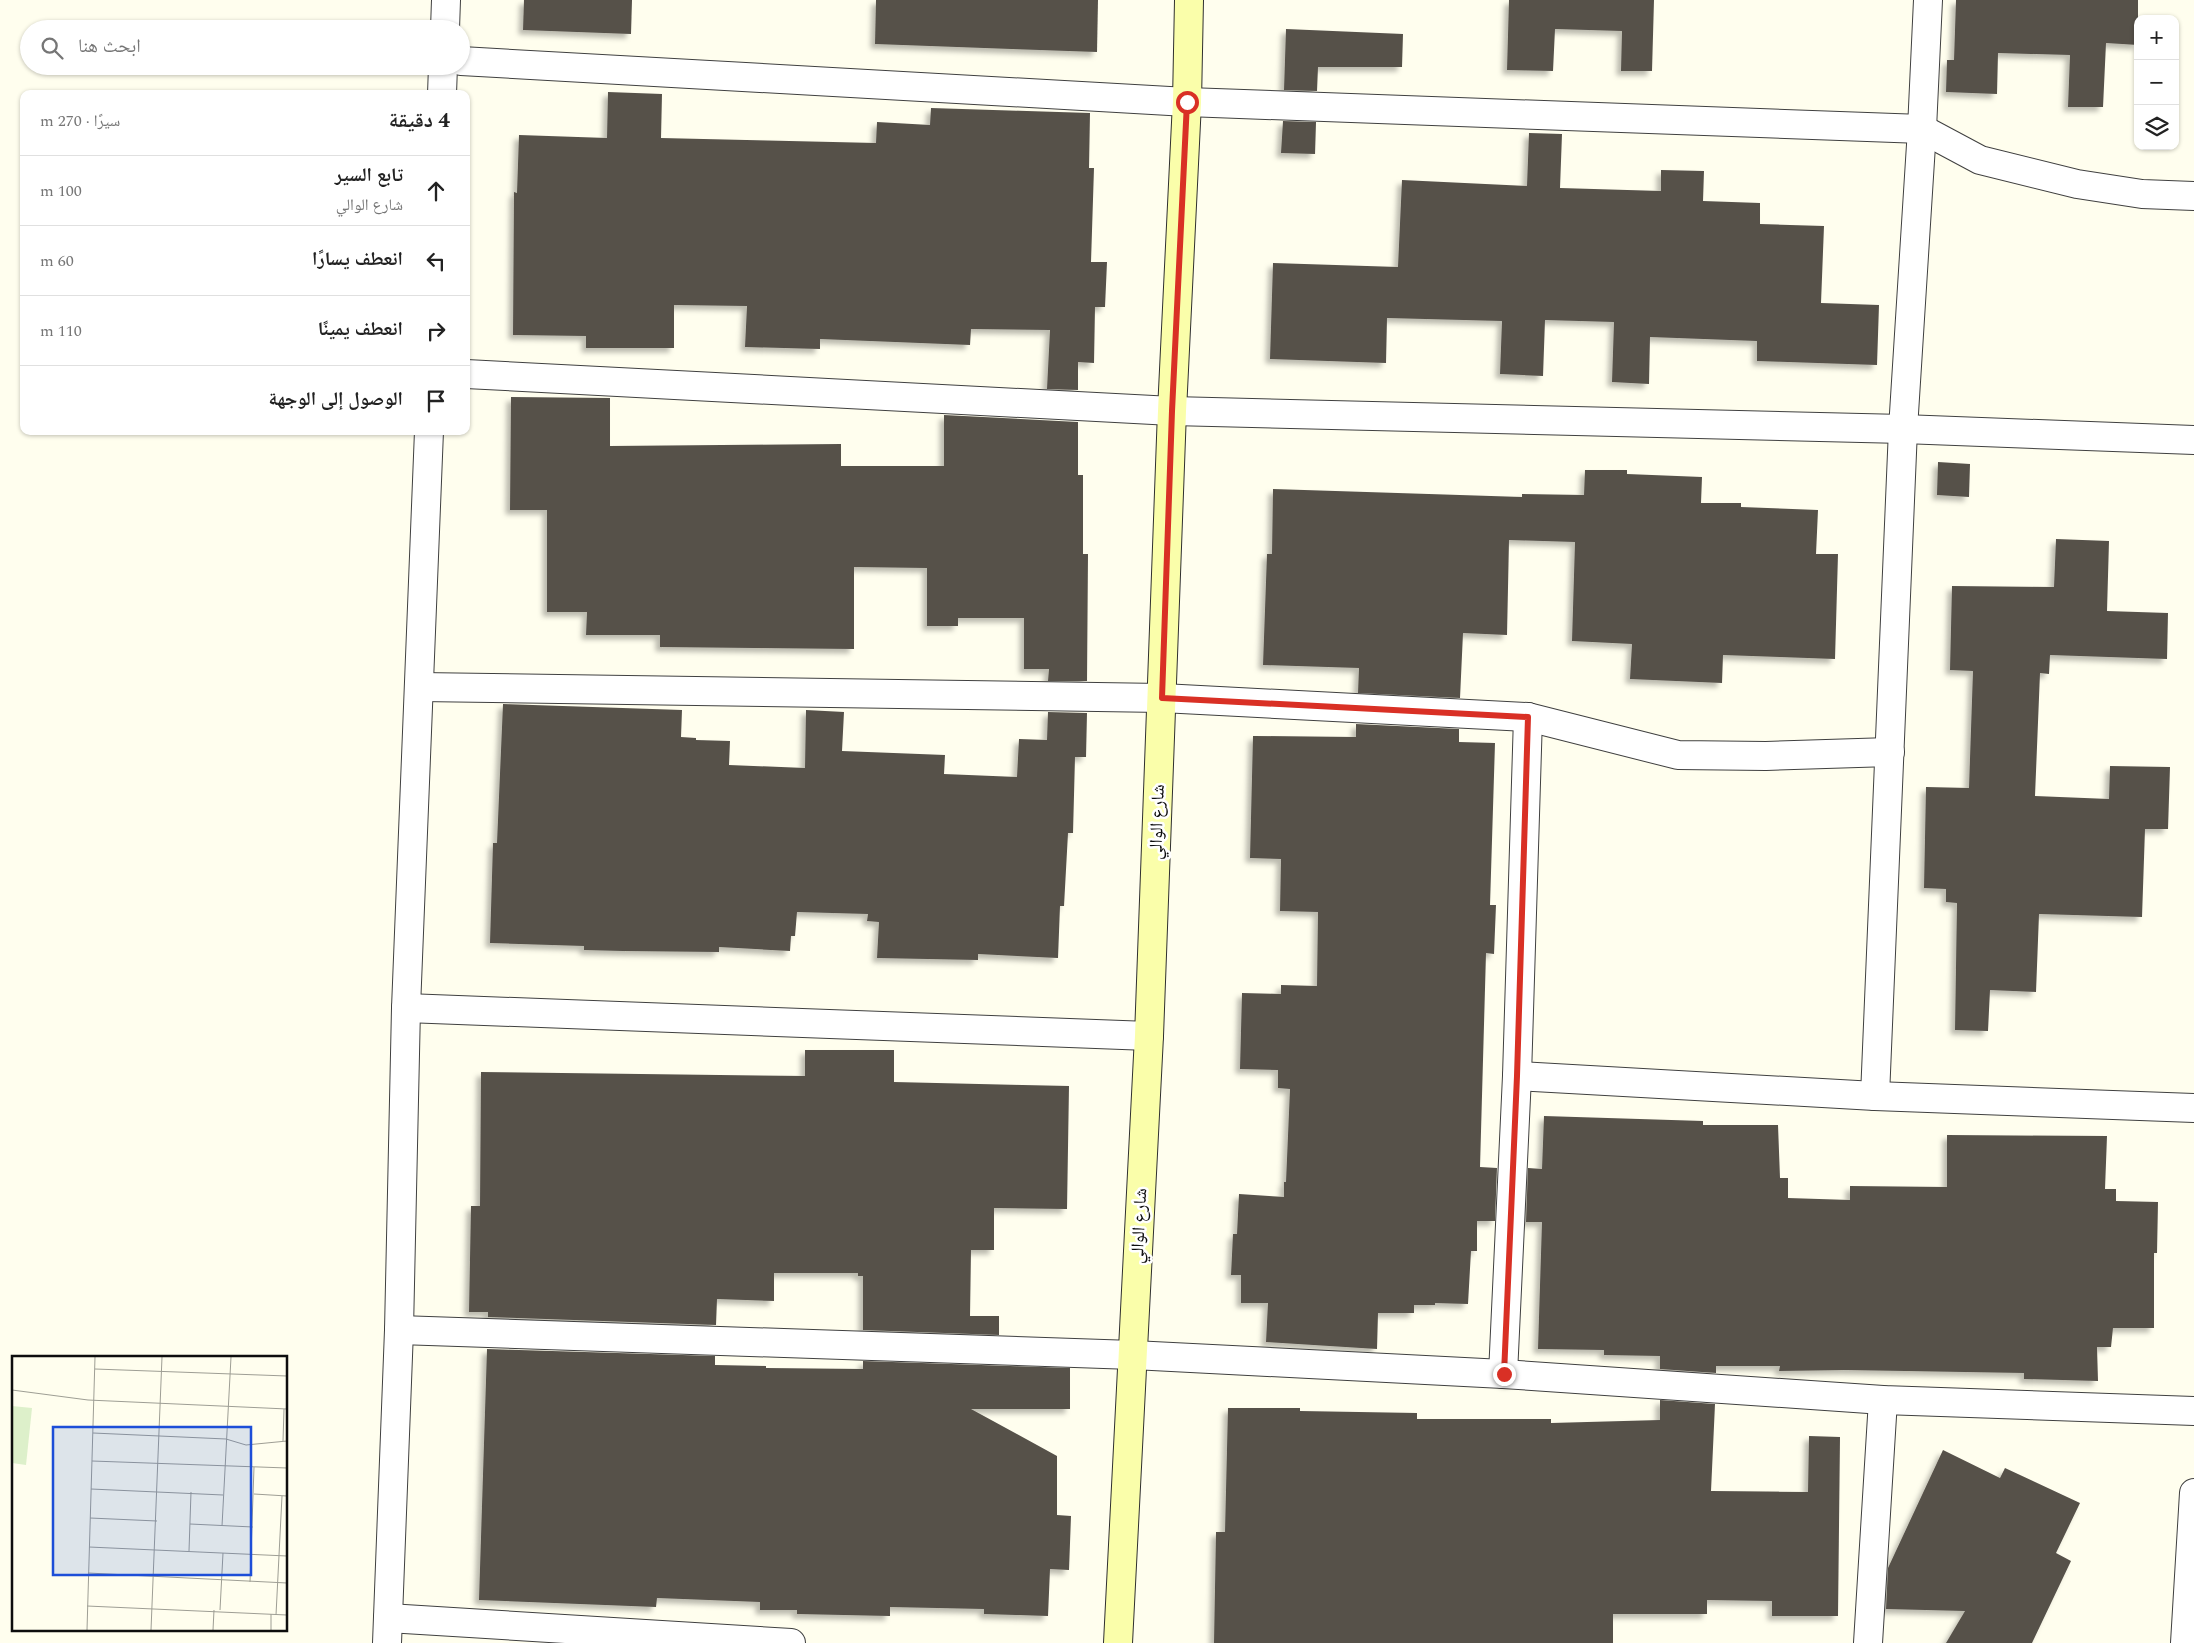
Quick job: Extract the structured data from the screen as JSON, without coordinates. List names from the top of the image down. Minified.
{"streets":{"main road":["شارع الوالي"]},"page":{"map_buttons":["+","−"],"search":"ابحث هنا","heading":["4 دقيقة","سيرًا · 270 m"],"list":[["تابع السير","شارع الوالي","100 m"],["انعطف يسارًا","60 m"],["انعطف يمينًا","110 m"],"الوصول إلى الوجهة"]}}
